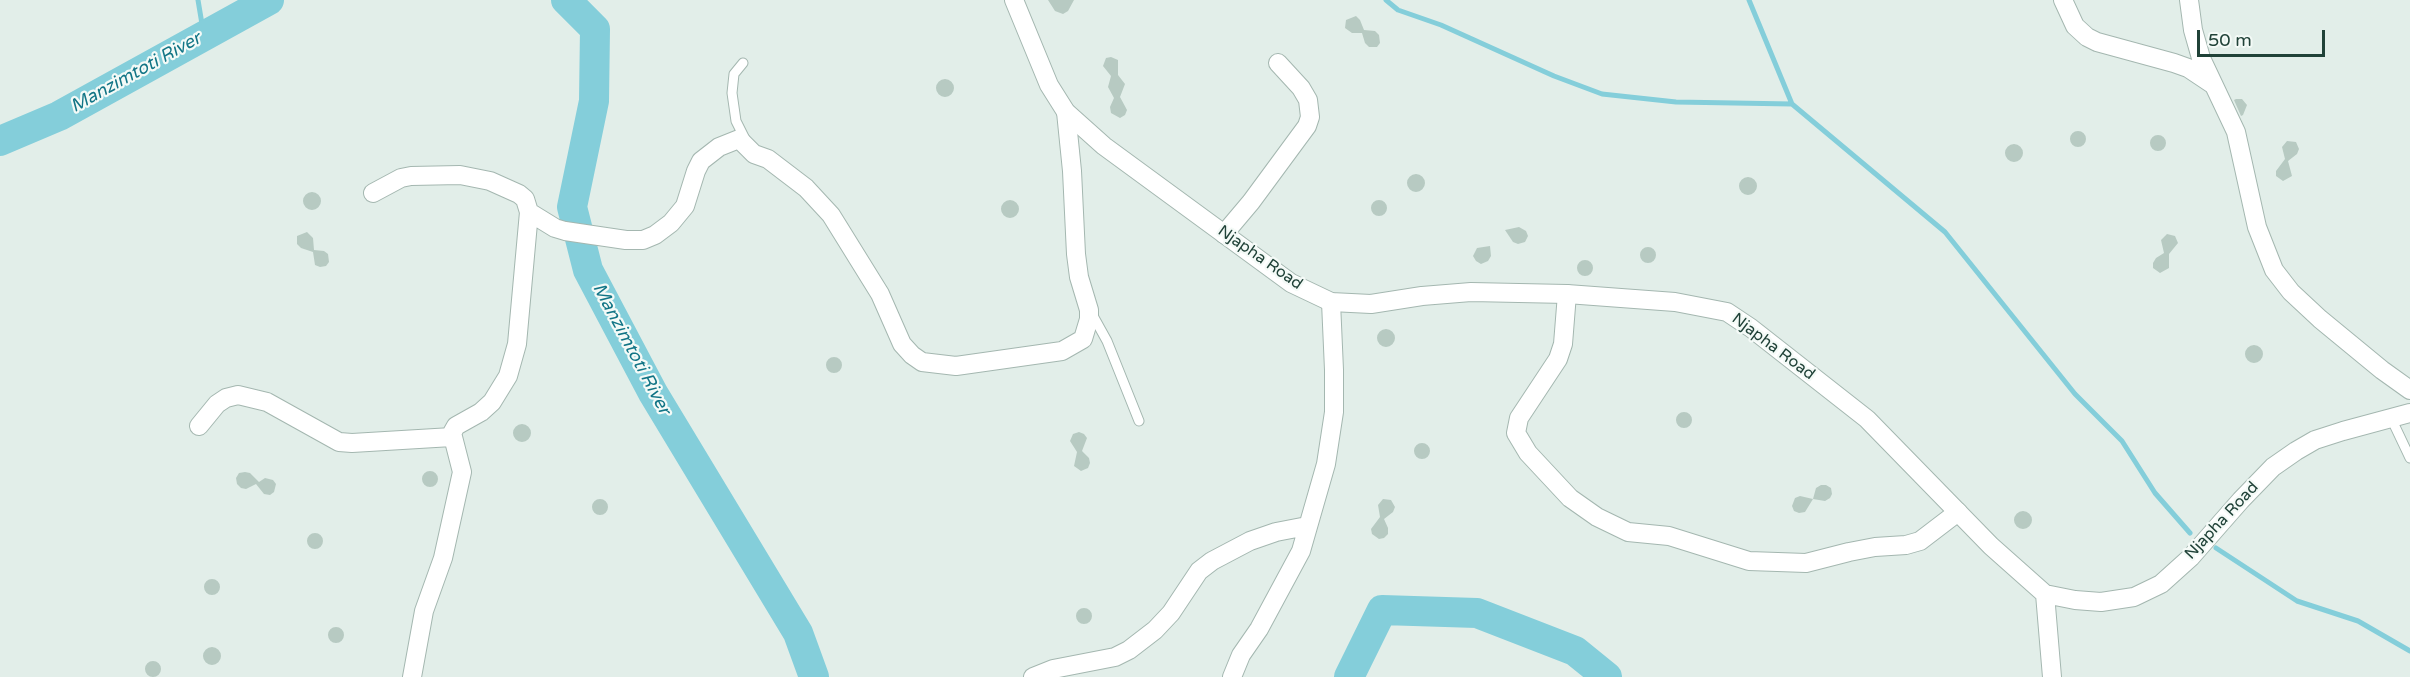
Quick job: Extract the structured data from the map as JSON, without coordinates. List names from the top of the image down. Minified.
{"streets":{"street":["Njapha Road"]},"water":["Manzimtoti River"],"scale_bar":"50 m"}
